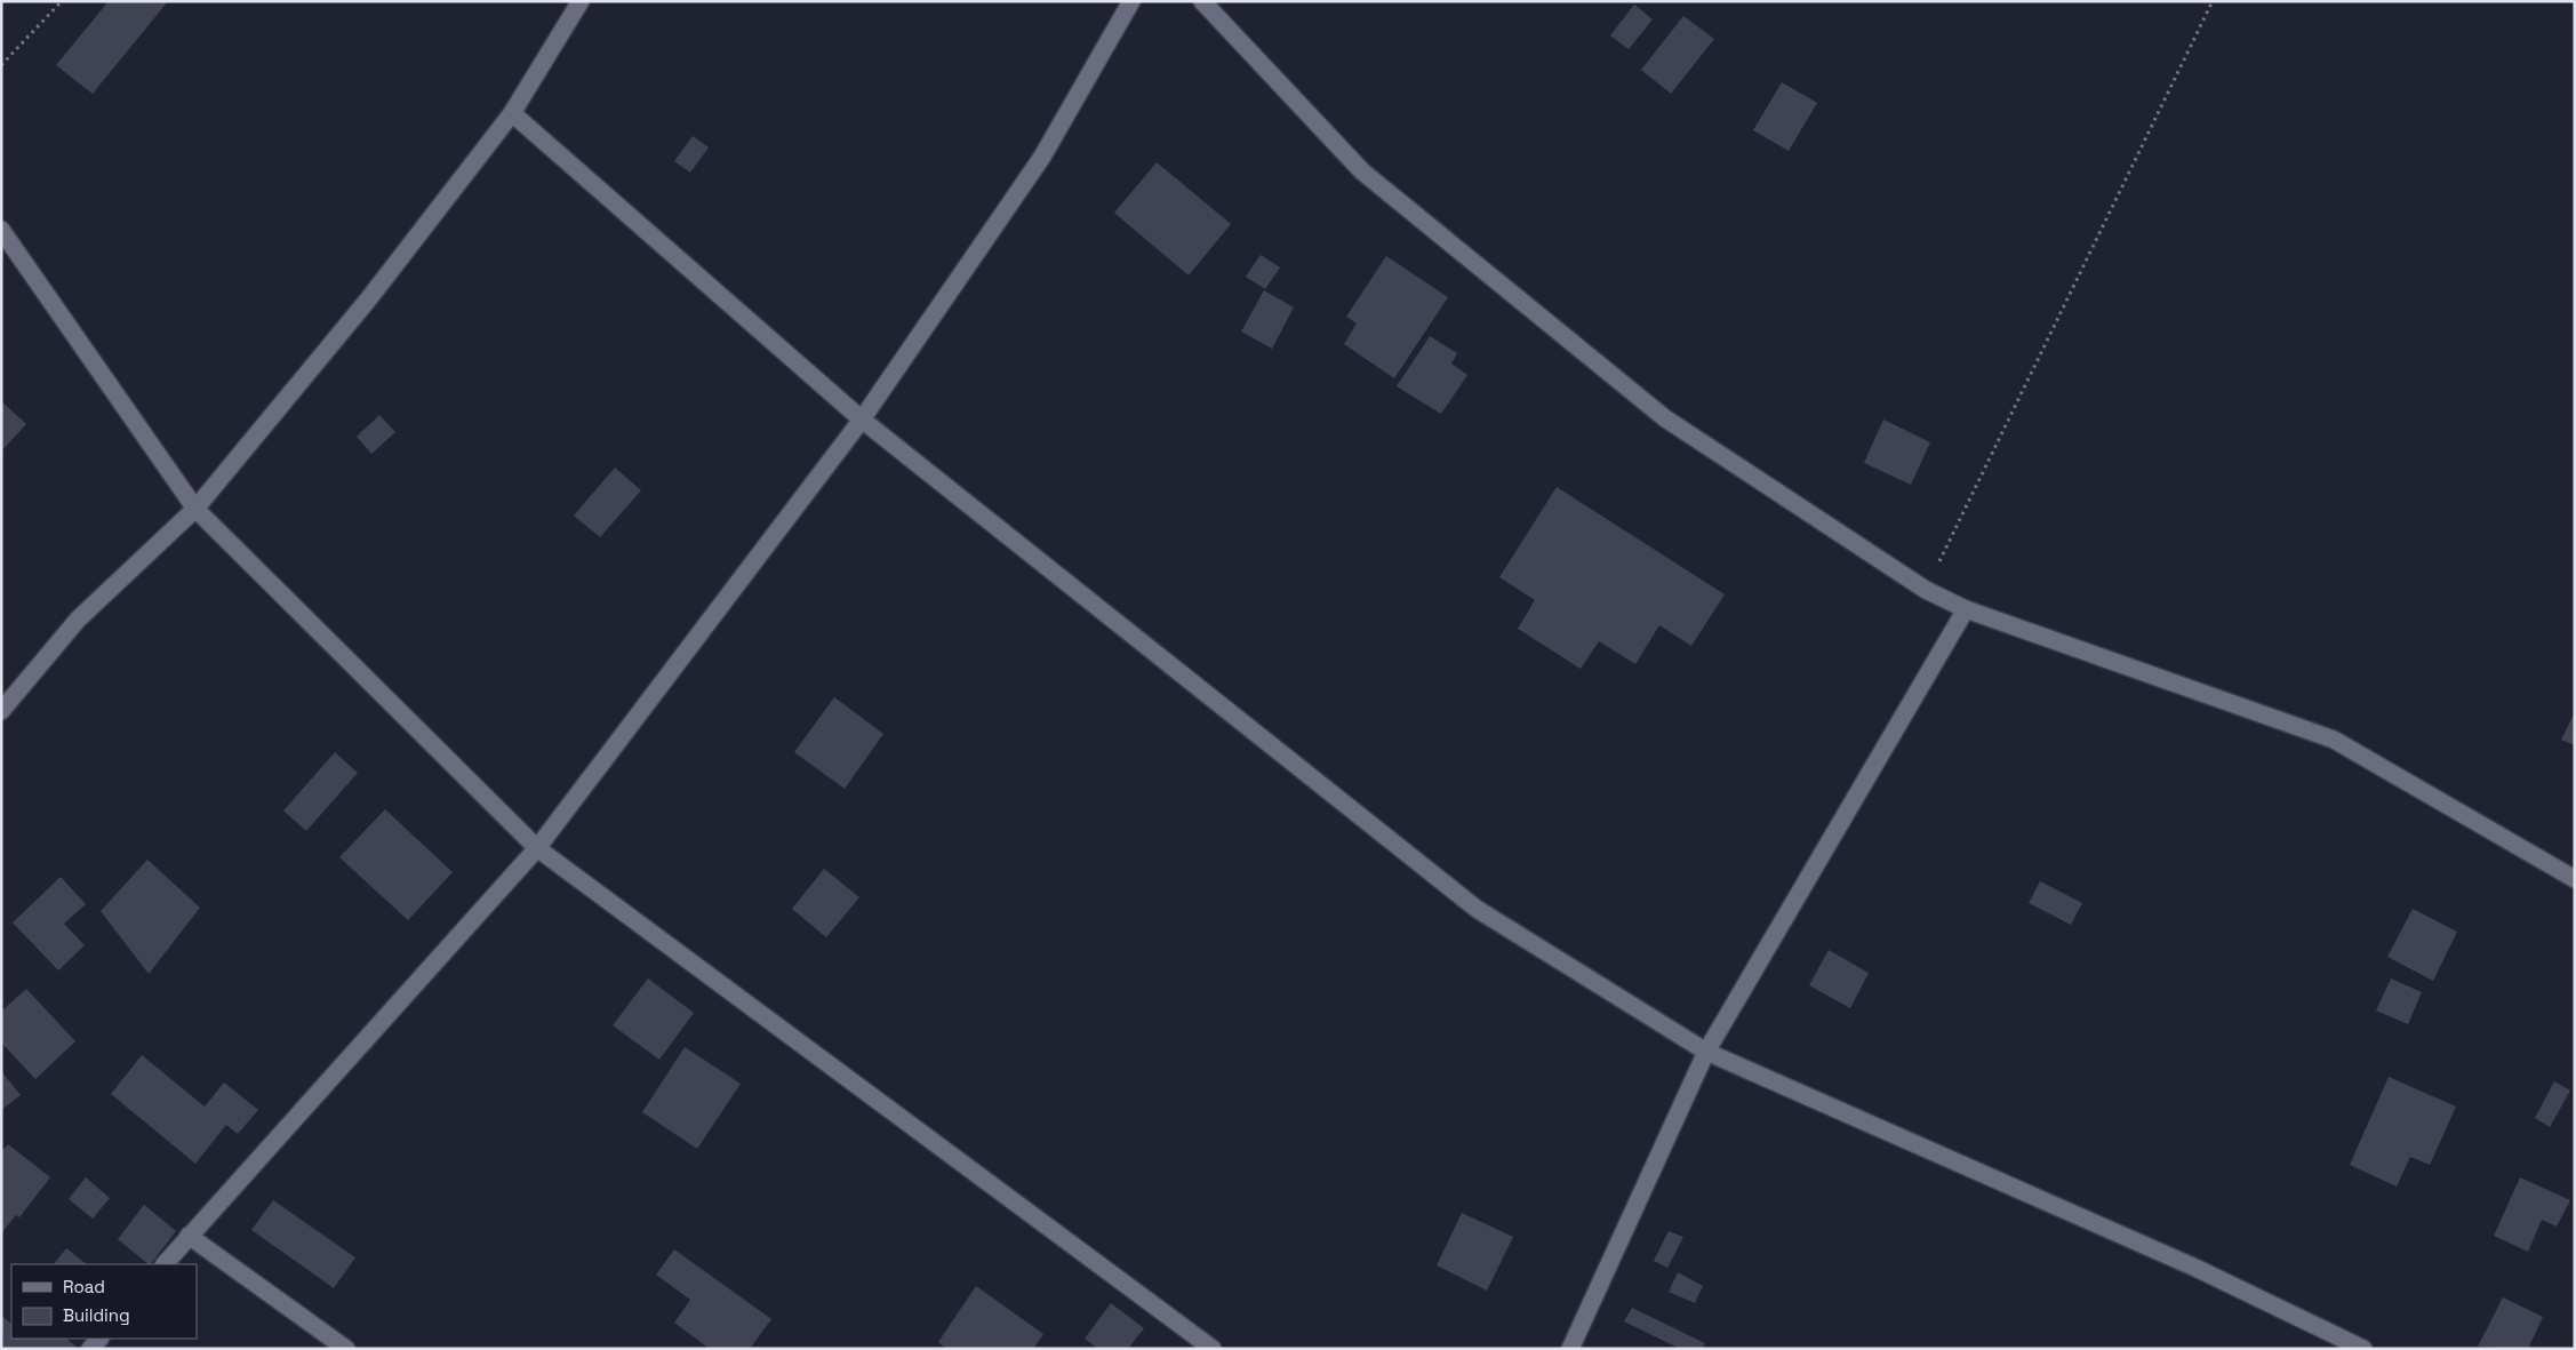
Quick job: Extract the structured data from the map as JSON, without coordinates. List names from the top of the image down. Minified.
{"legend":["Road","Building"]}
